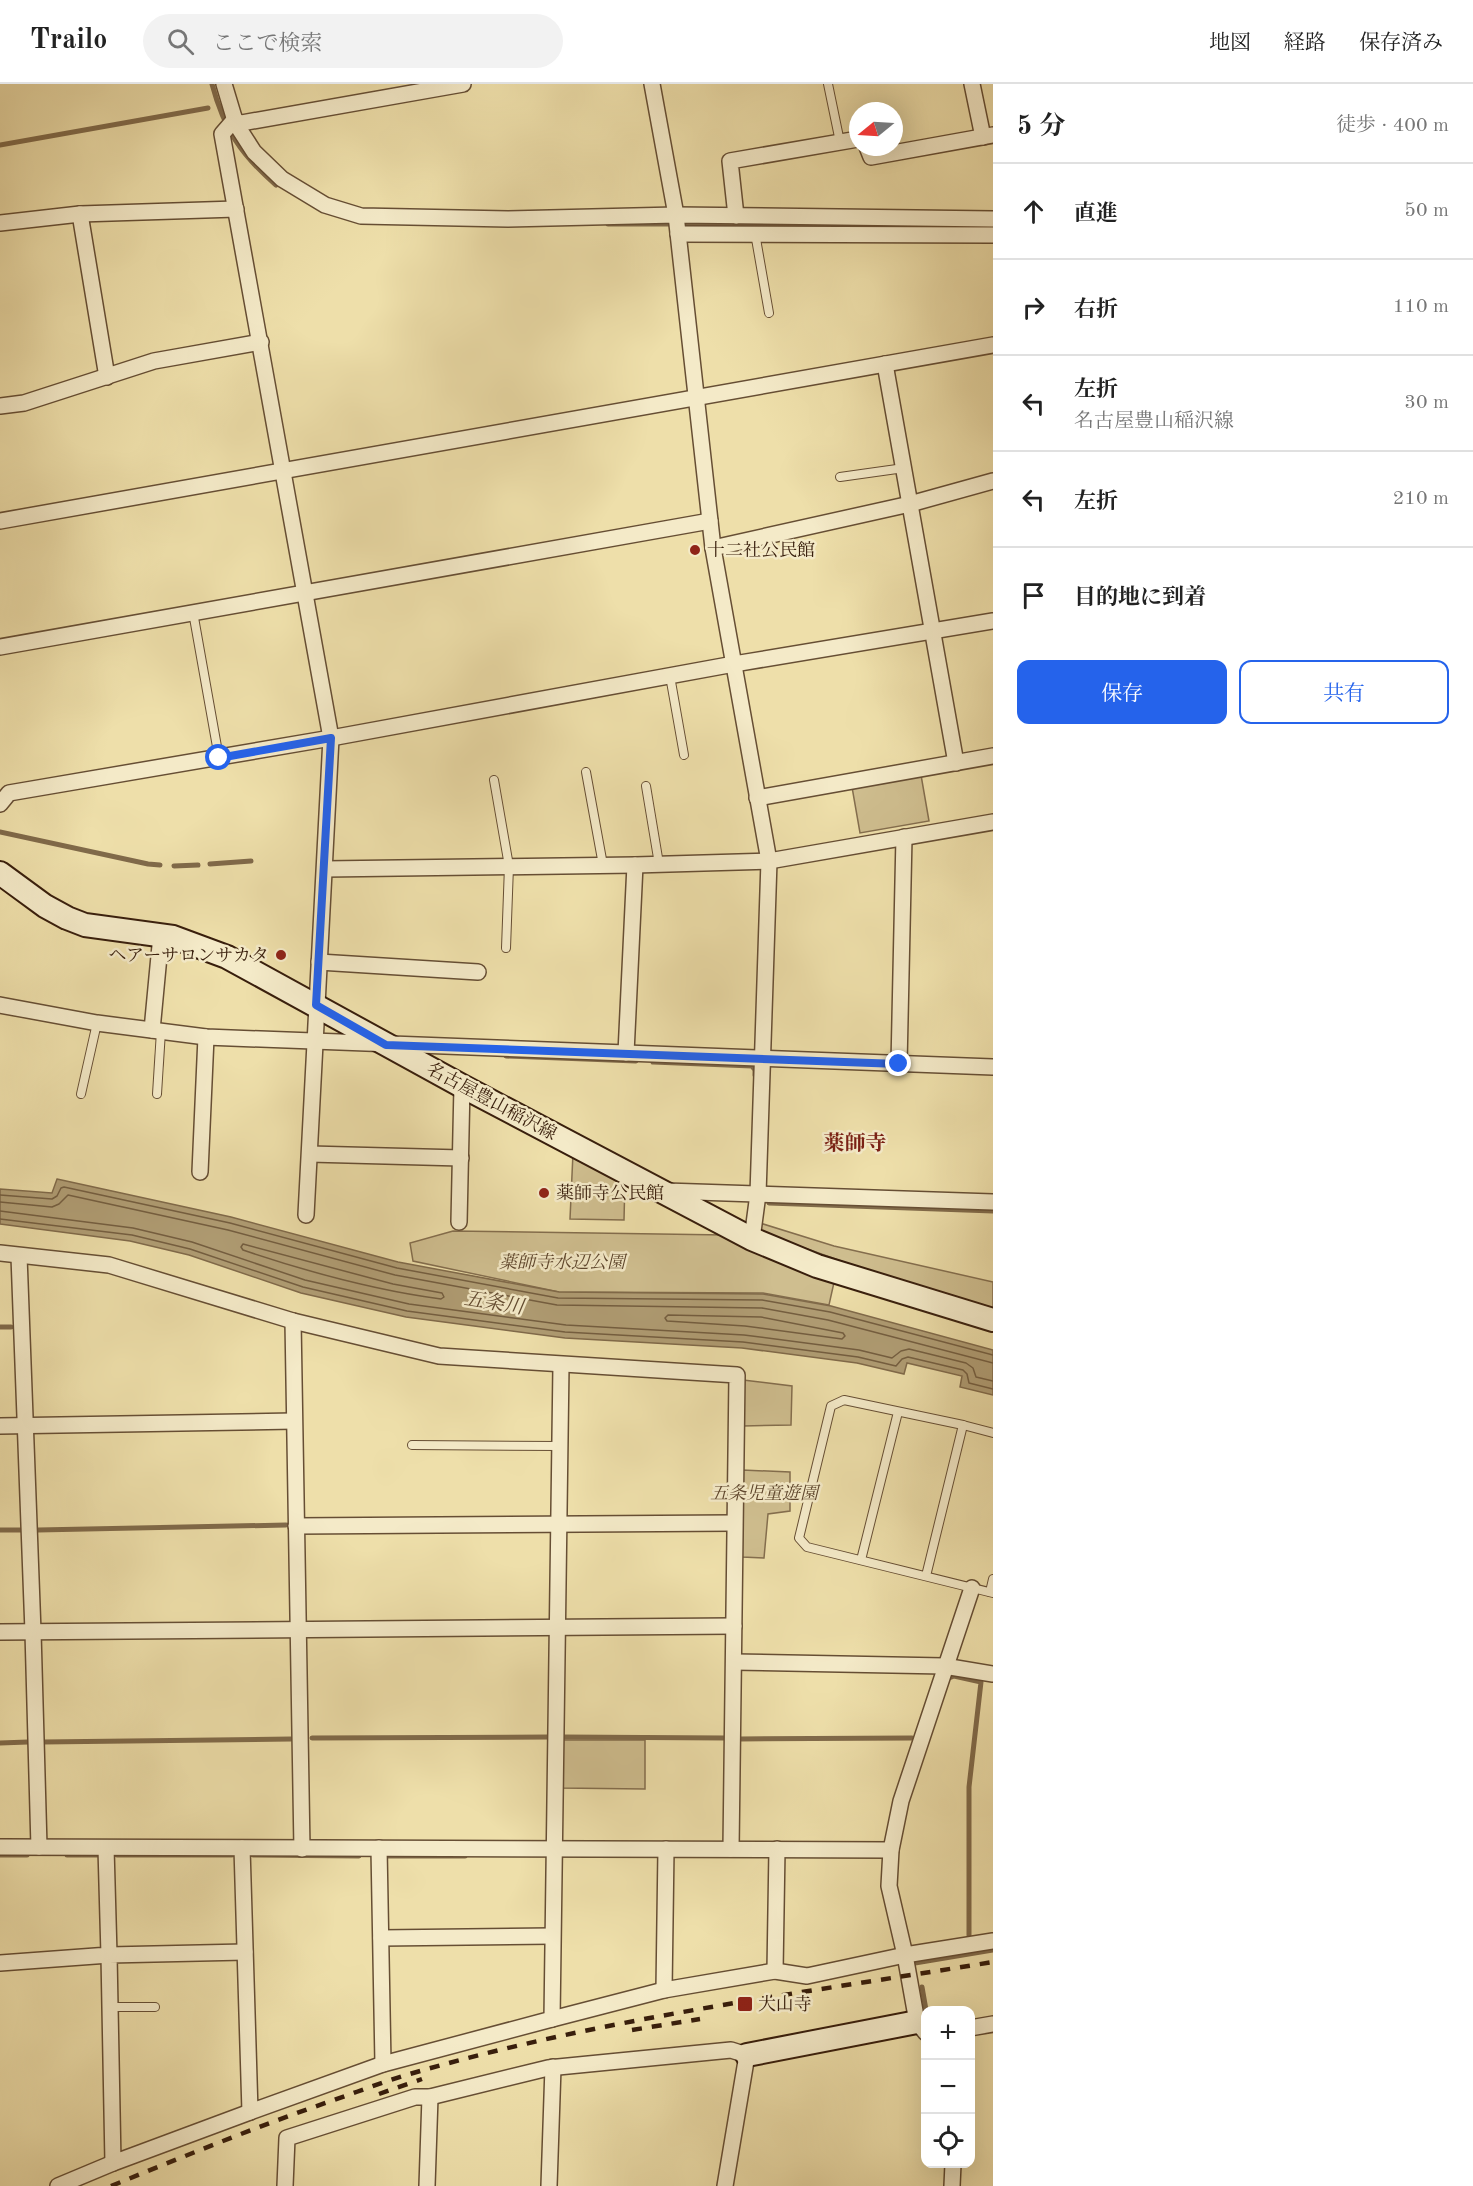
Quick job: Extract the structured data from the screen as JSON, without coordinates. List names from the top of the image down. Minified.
{"streets":{"main road":["名古屋豊山稲沢線"]},"districts":["薬師寺"],"water":["五条川"],"parks":["薬師寺水辺公園","五条児童遊園"],"places":{"other":["十二社公民館","ヘアーサロンサカタ","薬師寺公民館"],"transit":["大山寺"]},"north":"left","page":{"header":"Trailo","search":"ここで検索","nav":["地図","経路","保存済み"],"heading":["5 分","徒歩 · 400 m"],"list":[["直進","50 m"],["右折","110 m"],["左折","名古屋豊山稲沢線","30 m"],["左折","210 m"],"目的地に到着"],"buttons":["保存","共有"],"map_buttons":["+","−"]}}
